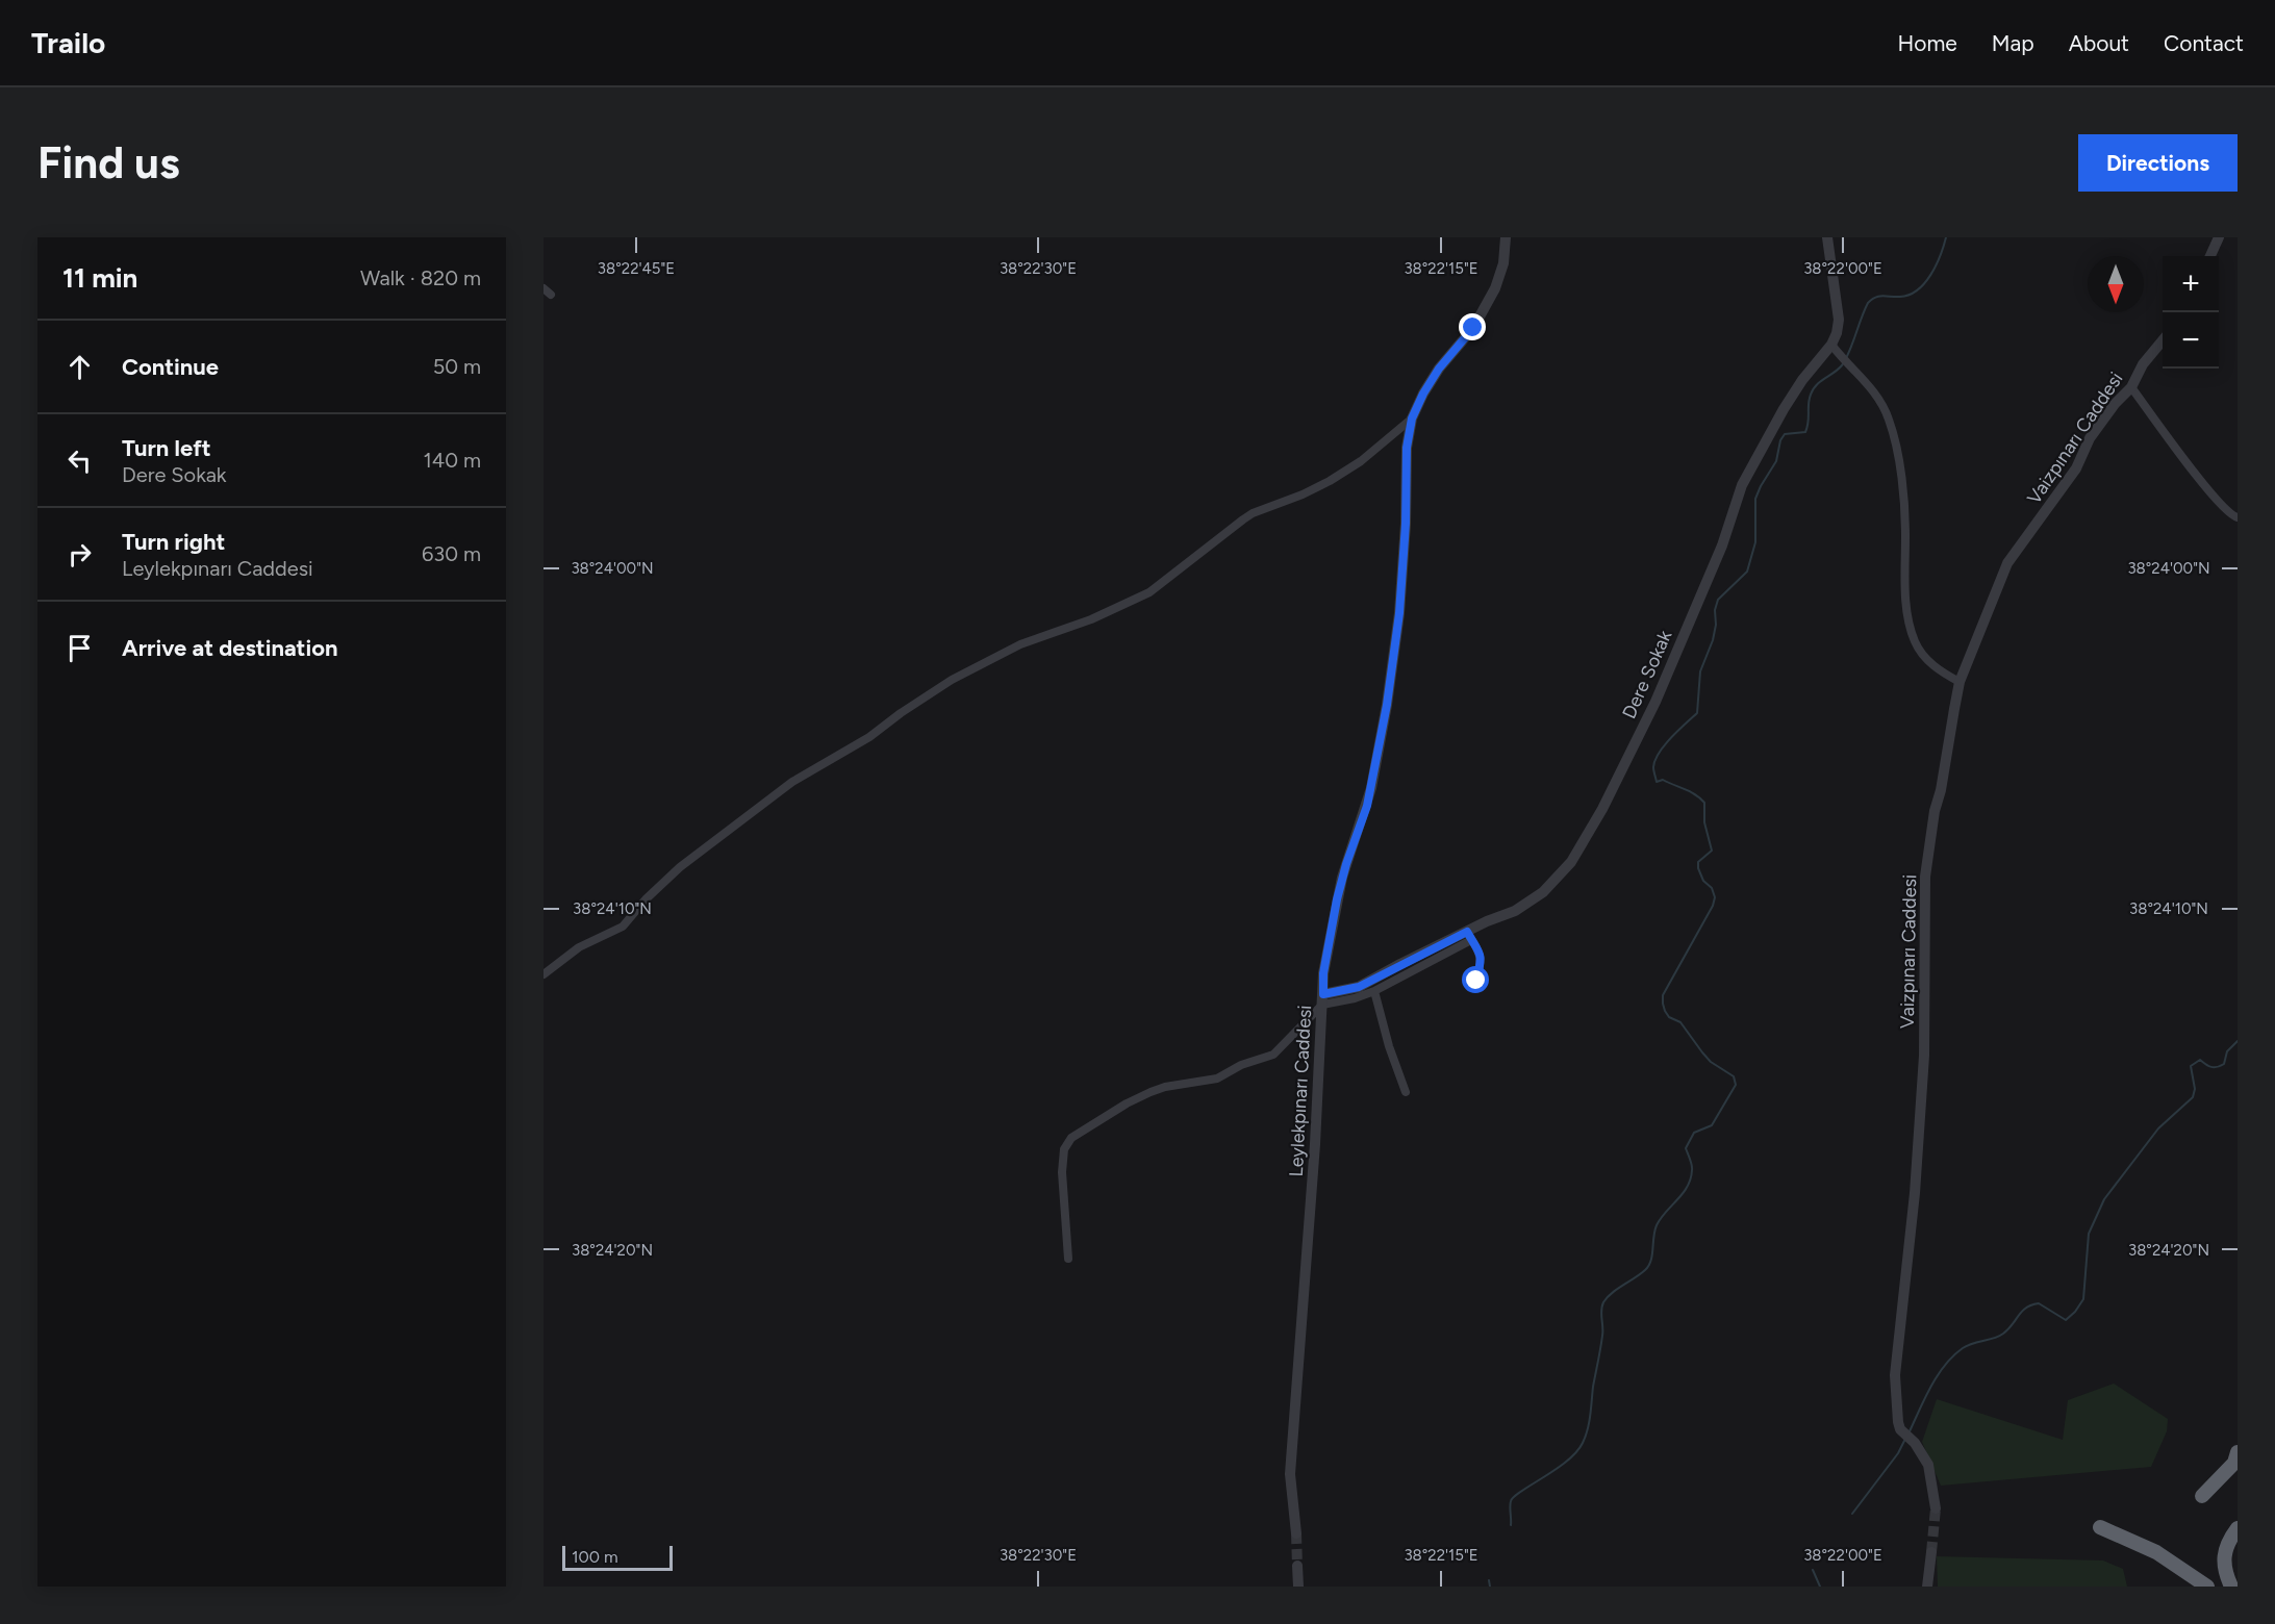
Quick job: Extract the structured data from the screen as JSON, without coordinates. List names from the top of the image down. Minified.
{"streets":{"street":["Vaizpınarı Caddesi","Dere Sokak","Leylekpınarı Caddesi"]},"crossings":[["Dere Sokak","Leylekpınarı Caddesi"]],"scale_bar":"100 m","north":"bottom","page":{"header":"Trailo","nav":["Home","Map","About","Contact"],"buttons":"Directions","title":"Find us","heading":["11 min","Walk · 820 m"],"map_buttons":["+","−"],"list":[["Continue","50 m"],["Turn left","Dere Sokak","140 m"],["Turn right","Leylekpınarı Caddesi","630 m"],"Arrive at destination"],"scale":"100 m"},"coordinates":["38°22'45\"E","38°22'30\"E","38°22'15\"E","38°22'00\"E","38°24'00\"N","38°24'10\"N","38°24'20\"N"]}
